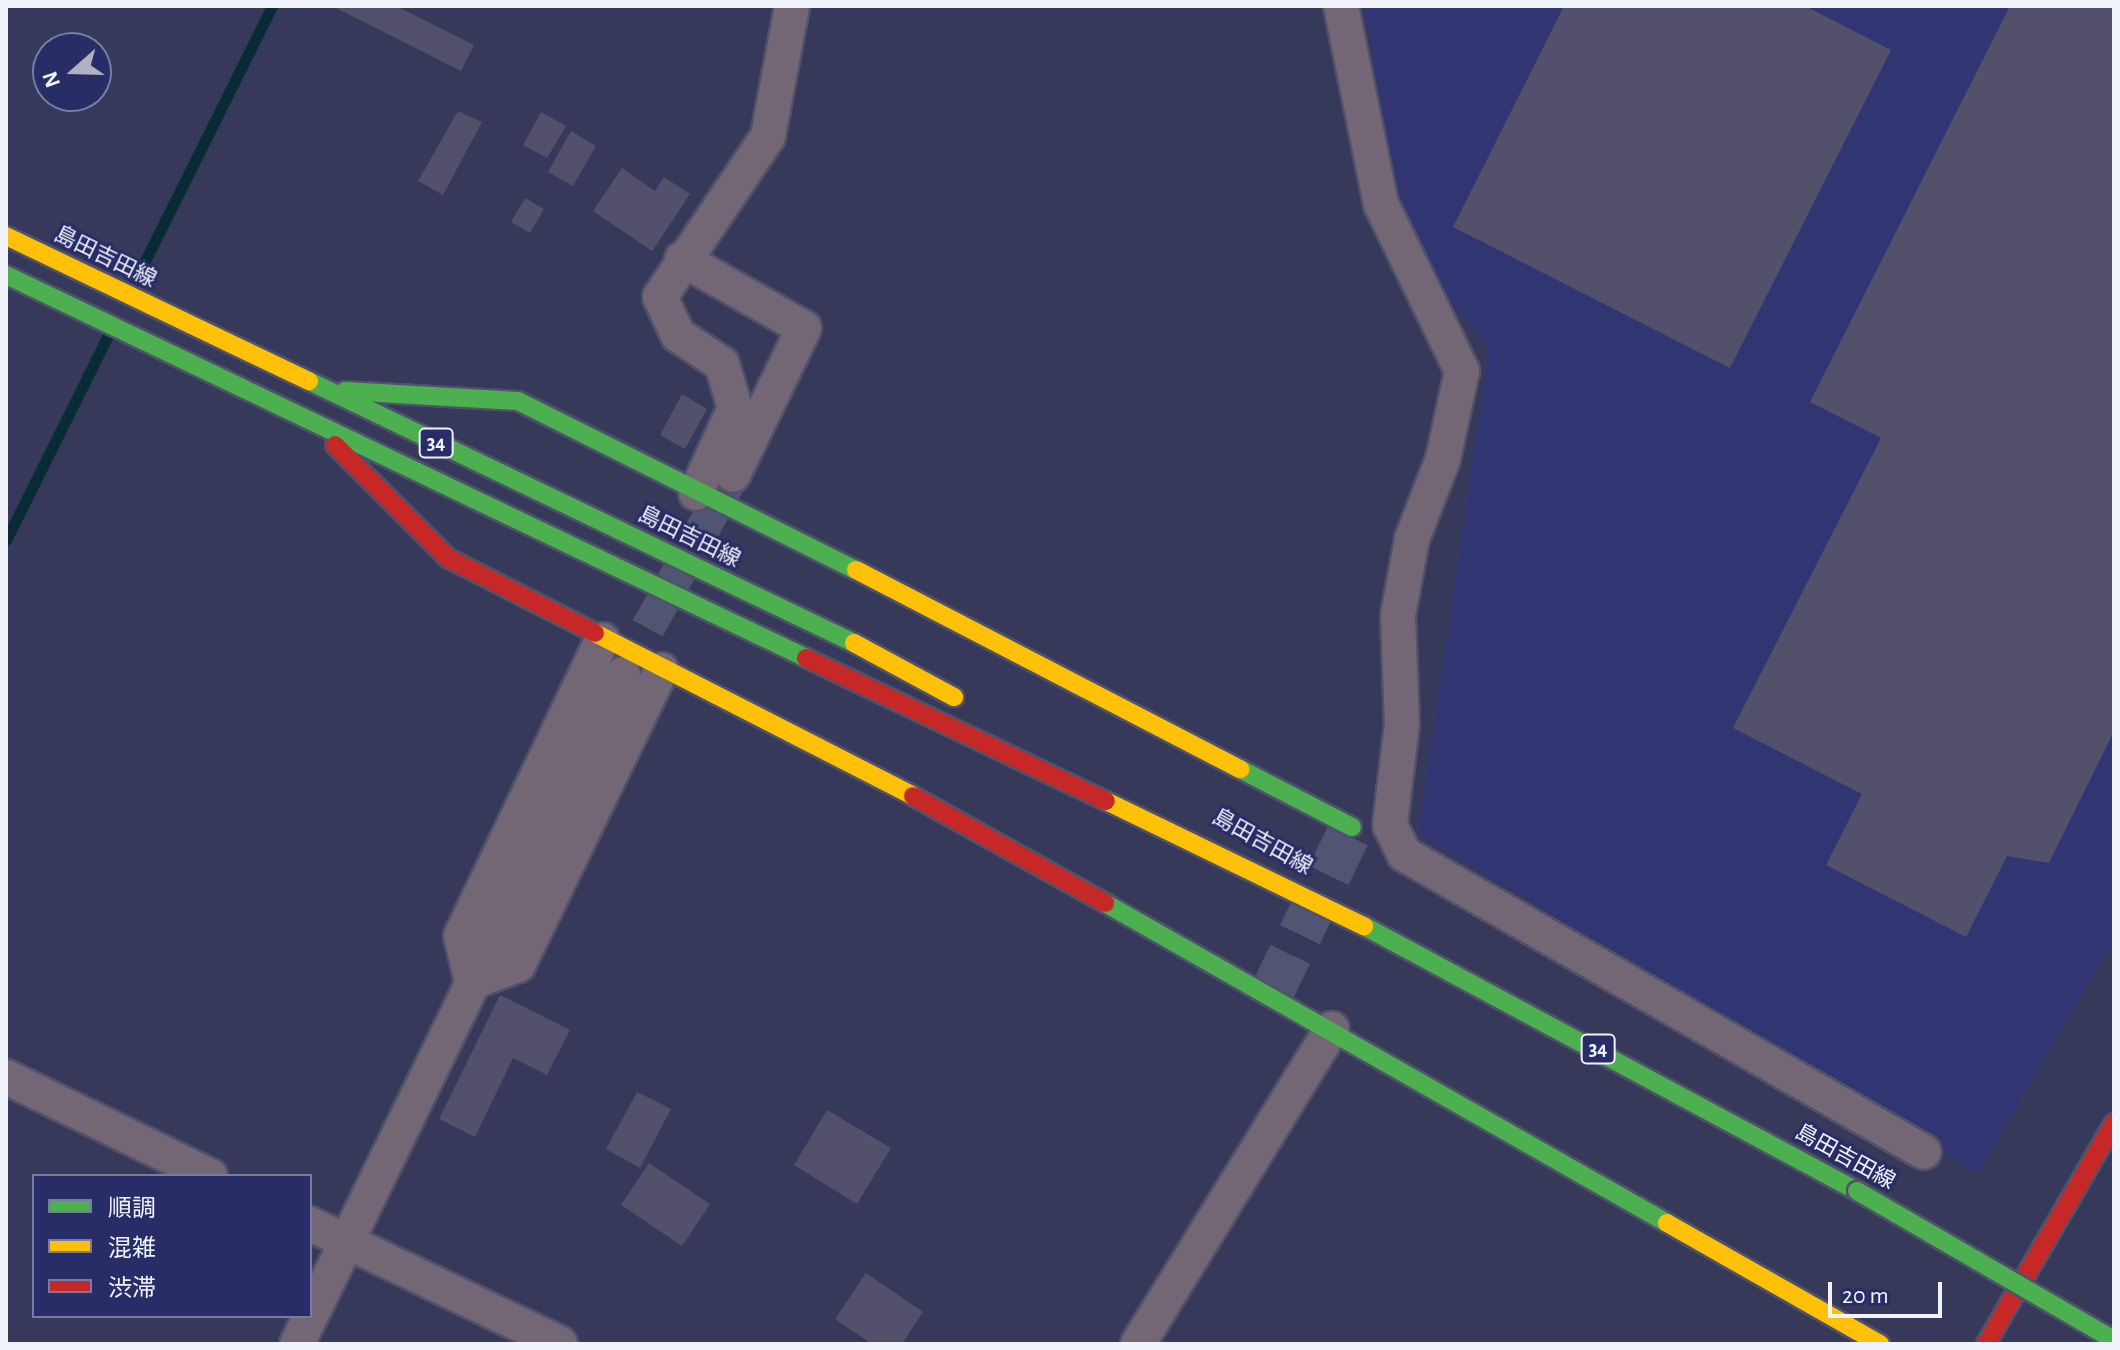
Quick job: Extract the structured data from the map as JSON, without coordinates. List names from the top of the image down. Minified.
{"streets":{"main road":["島田吉田線","34"]},"legend":["順調","混雑","渋滞"],"scale_bar":"20 m","north":"left"}
